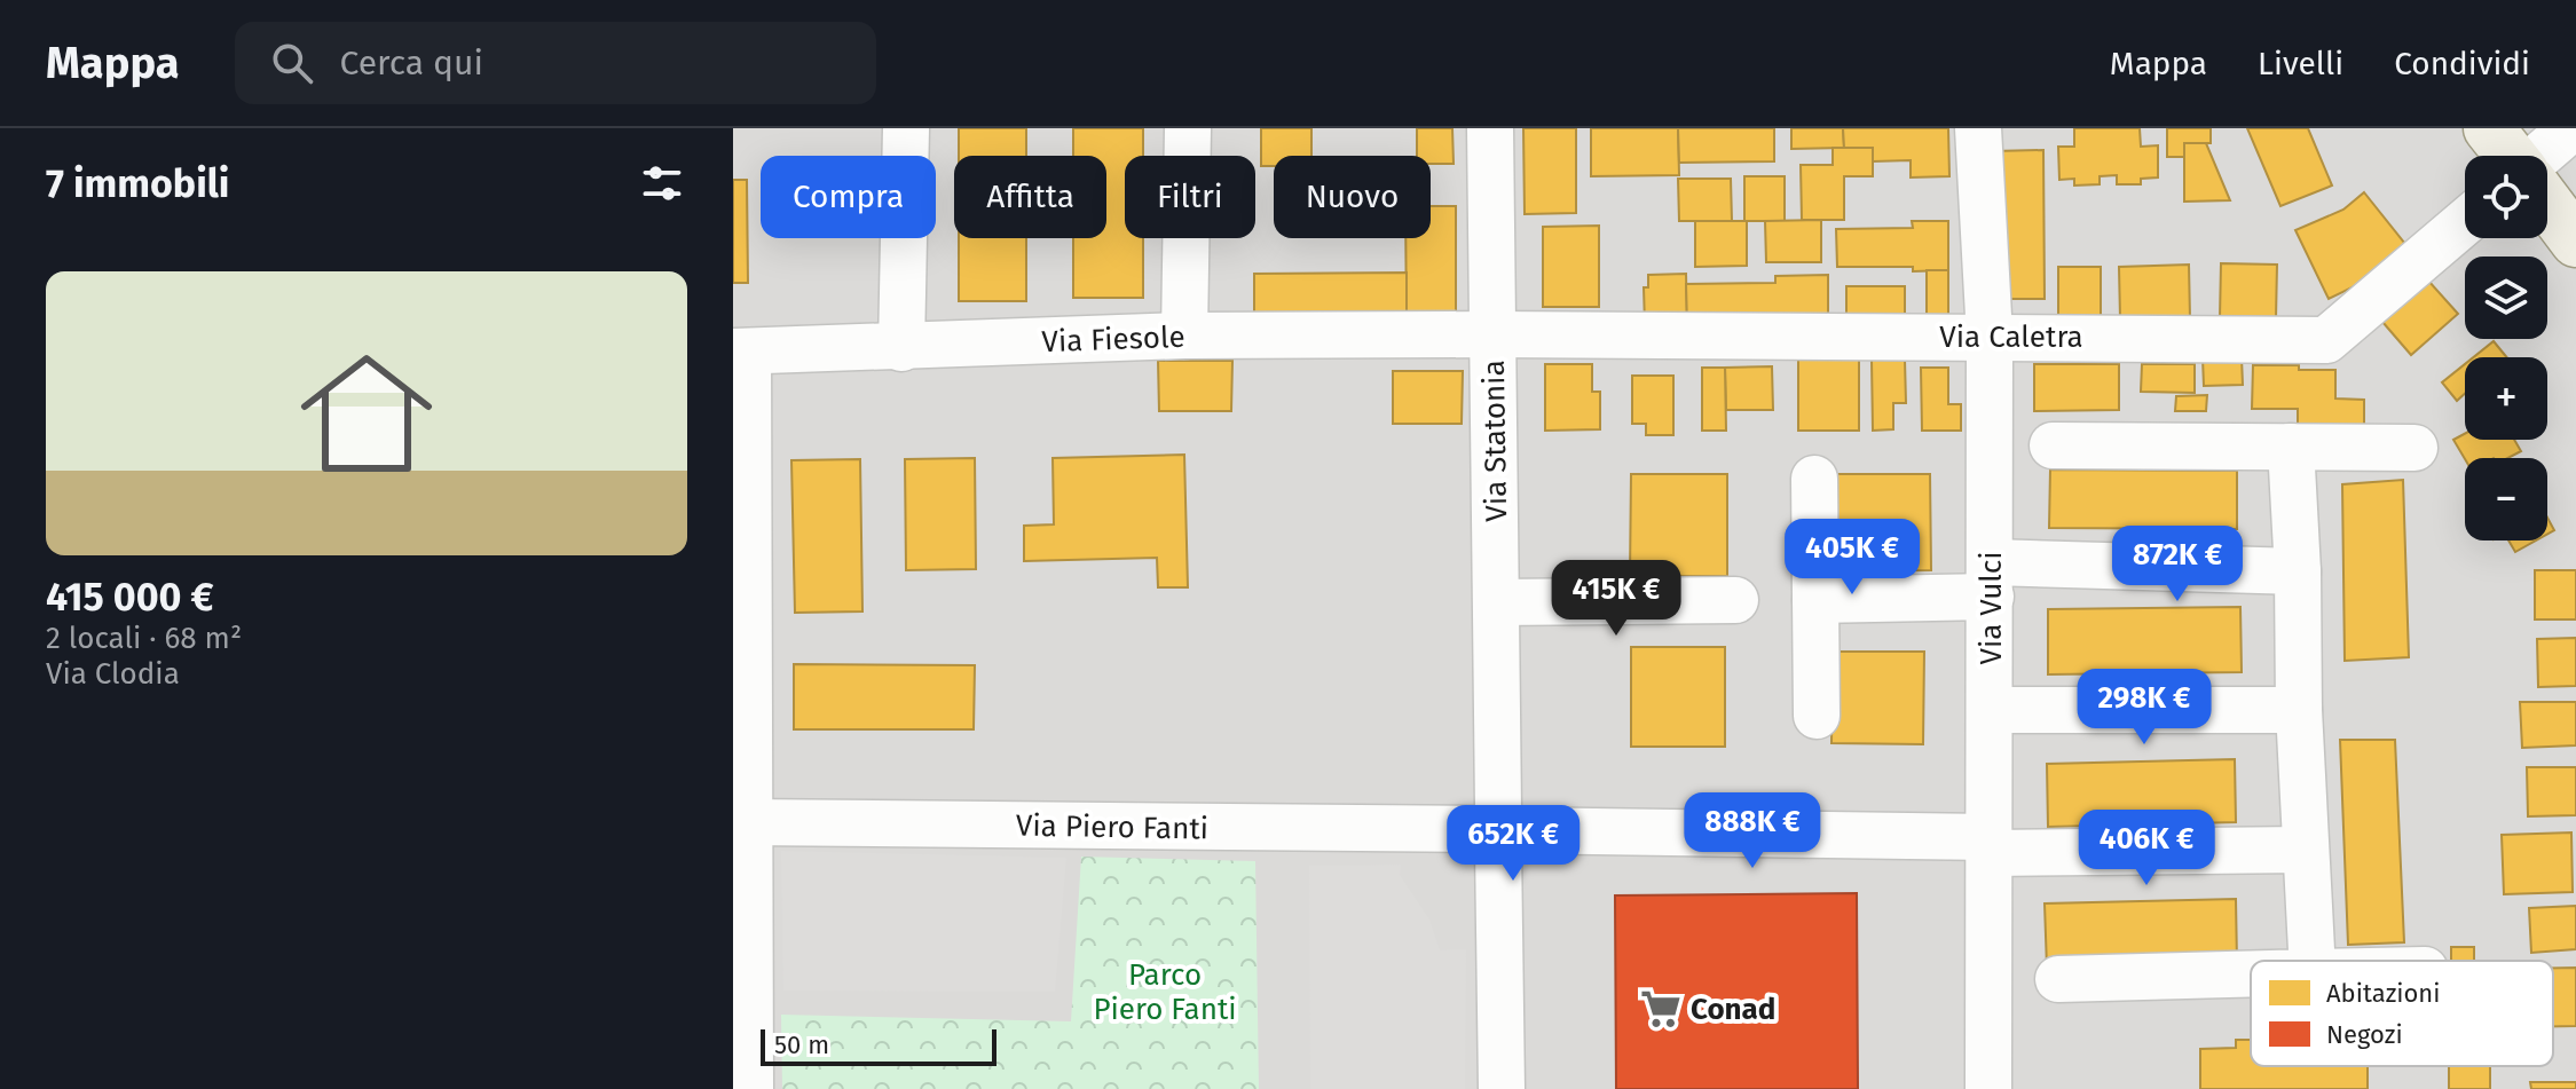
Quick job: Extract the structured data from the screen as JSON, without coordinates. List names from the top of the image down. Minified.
{"streets":{"street":["Via Caletra","Via Fiesole","Via Statonia","Via Vulci","Via Piero Fanti"]},"crossings":[["Via Caletra","Via Fiesole"],["Via Caletra","Via Statonia"],["Via Caletra","Via Vulci"],["Via Fiesole","Via Statonia"],["Via Statonia","Via Piero Fanti"],["Via Vulci","Via Piero Fanti"]],"parks":["Parco Piero Fanti"],"places":{"supermarket":["Conad"]},"legend":["Abitazioni","Negozi"],"scale_bar":"50 m","page":{"header":"Mappa","search":"Cerca qui","nav":["Mappa","Livelli","Condividi"],"heading":"7 immobili","map_buttons":["+","−"],"chip":["Compra","Affitta","Filtri","Nuovo"],"list":[{"name":"415 000 €","note":"2 locali · 68 m² · Via Clodia"}],"price":["405K €","872K €","415K €","298K €","888K €","652K €","406K €"],"scale":"50 m"}}
